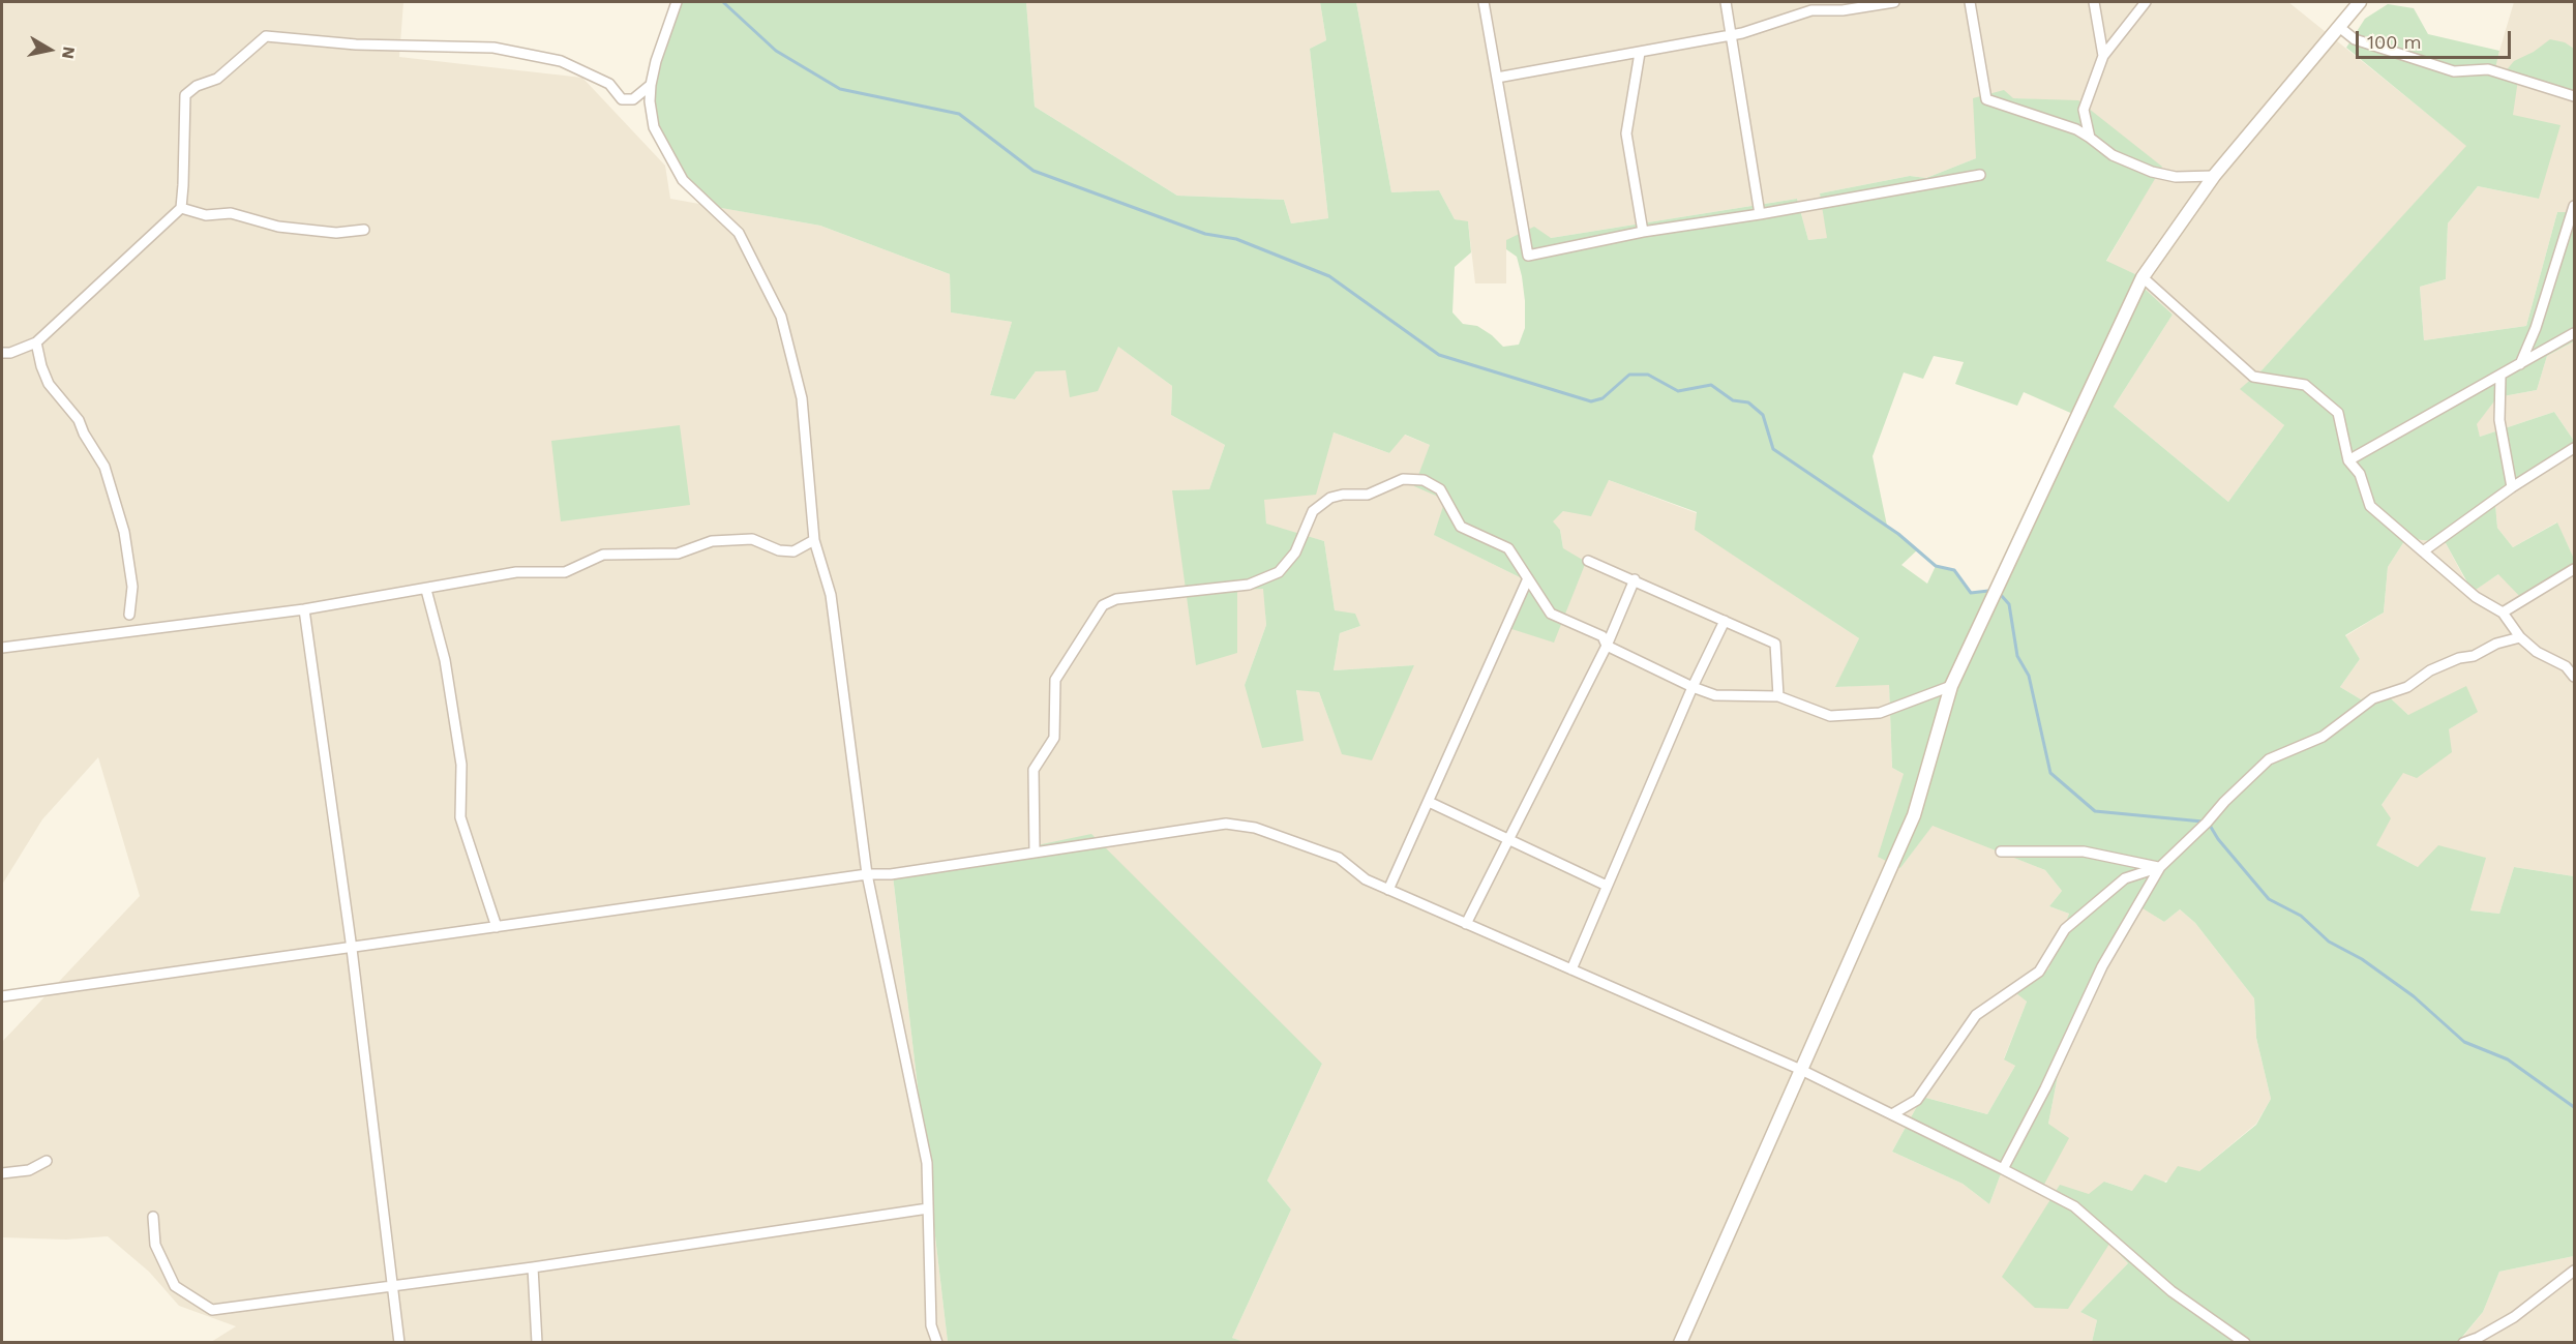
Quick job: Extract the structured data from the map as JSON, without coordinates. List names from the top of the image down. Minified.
{"scale_bar":"100 m","north":"right"}
